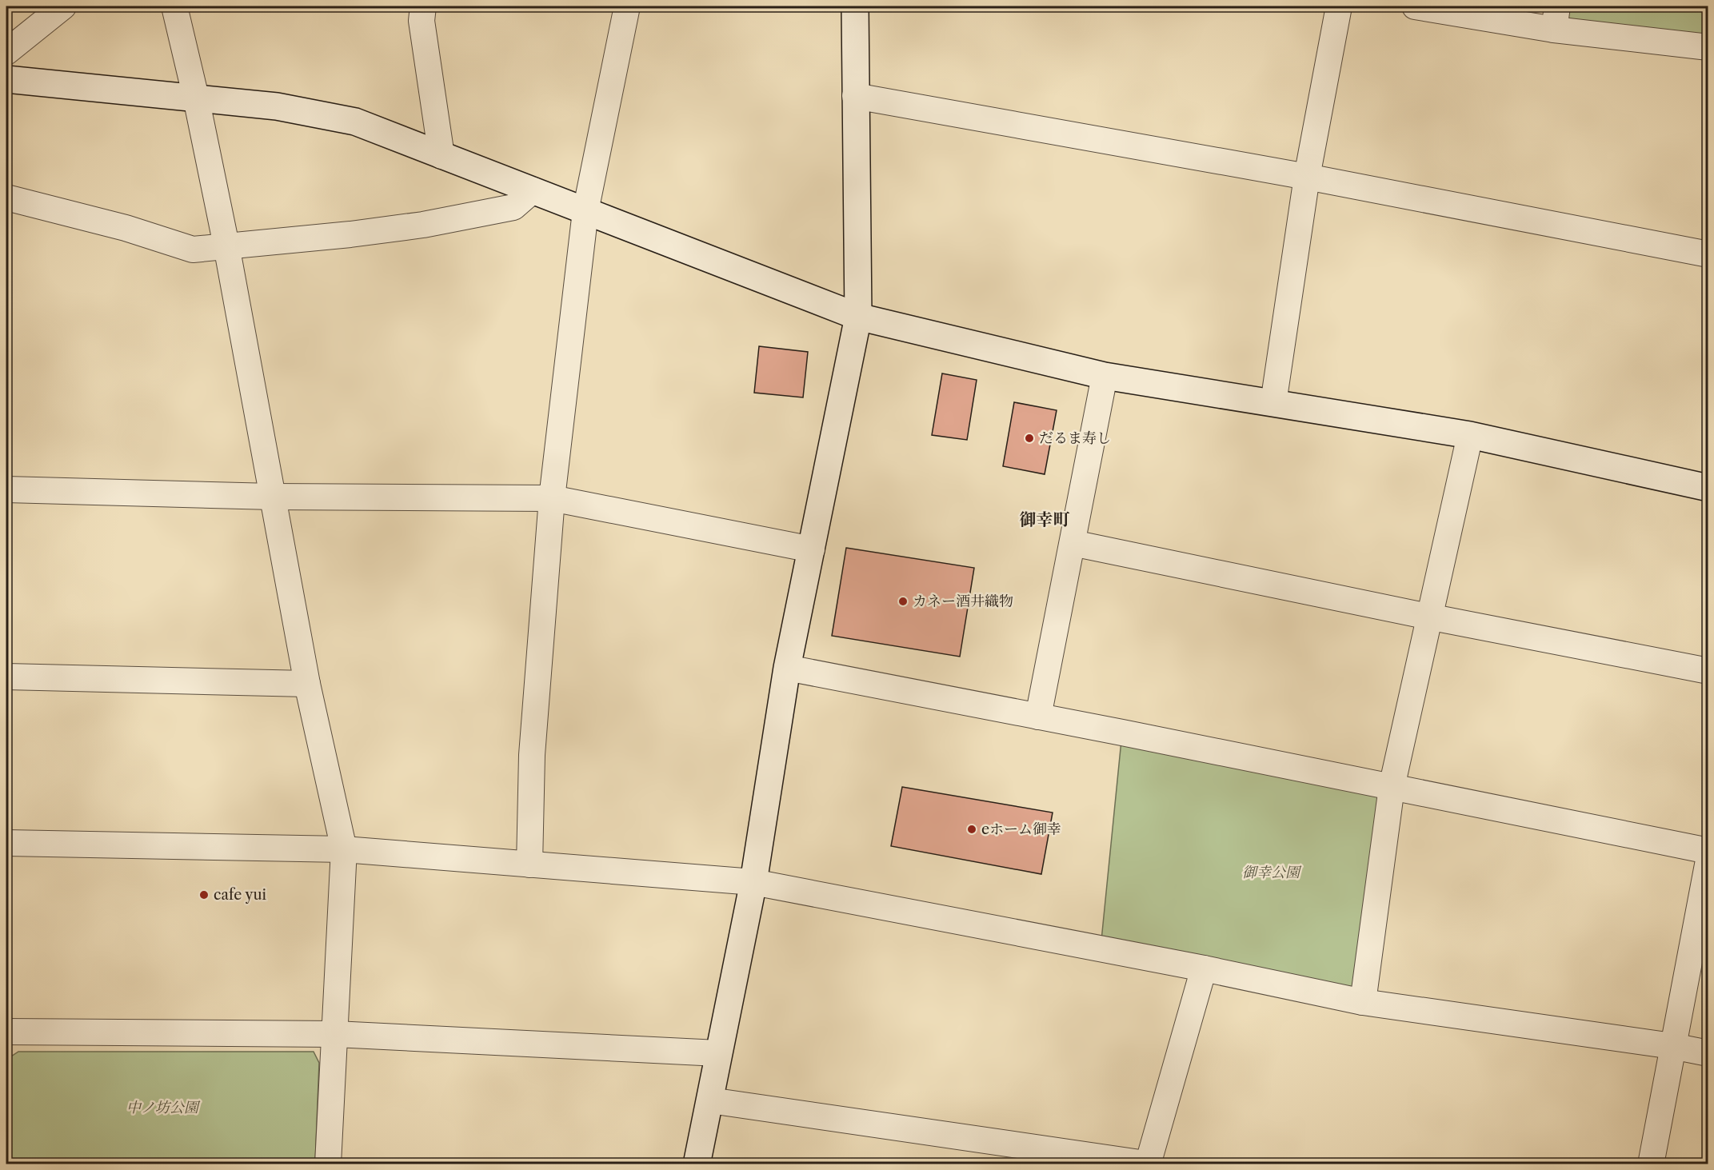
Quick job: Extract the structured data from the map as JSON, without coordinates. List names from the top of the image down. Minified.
{"districts":["御幸町"],"parks":["御幸公園","中ノ坊公園"],"places":["だるま寿し","カネー酒井織物","eホーム御幸","cafe yui"]}
